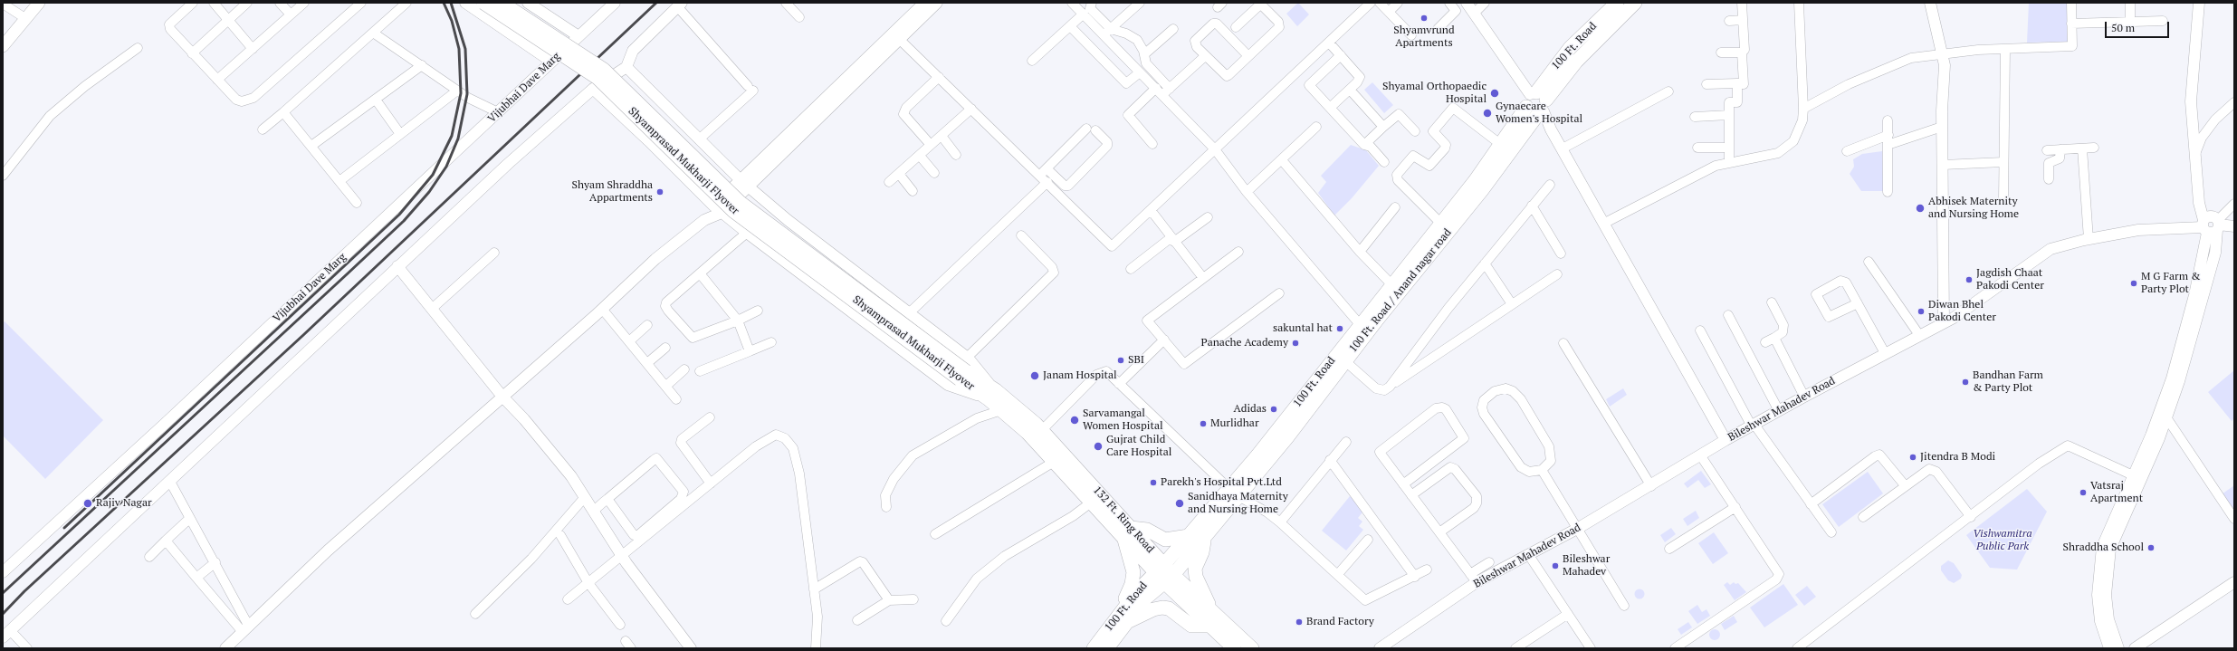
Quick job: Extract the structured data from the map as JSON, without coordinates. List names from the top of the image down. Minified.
{"streets":{"main road":["100 Ft. Road","Shyamprasad Mukharji Flyover","100 Ft. Road / Anand nagar road","132 Ft. Ring Road"],"street":["Vijubhai Dave Marg","Bileshwar Mahadev Road"]},"crossings":[["100 Ft. Road","100 Ft. Road / Anand nagar road"],["100 Ft. Road","132 Ft. Ring Road"],["Shyamprasad Mukharji Flyover","132 Ft. Ring Road"],["100 Ft. Road / Anand nagar road","132 Ft. Ring Road"]],"parks":["Vishwamitra Public Park"],"places":["Shyamvrund Apartments","Shyamal Orthopaedic Hospital","Gynaecare Women's Hospital","Shyam Shraddha Appartments","Abhisek Maternity and Nursing Home","Jagdish Chaat Pakodi Center","M G Farm & Party Plot","Diwan Bhel Pakodi Center","sakuntal hat","Panache Academy","SBI","Janam Hospital","Bandhan Farm & Party Plot","Adidas","Sarvamangal Women Hospital","Murlidhar","Gujrat Child Care Hospital","Jitendra B Modi","Parekh's Hospital Pvt.Ltd","Vatsraj Apartment","Rajiv Nagar","Sanidhaya Maternity and Nursing Home","Shraddha School","Bileshwar Mahadev","Brand Factory"],"scale_bar":"50 m"}
